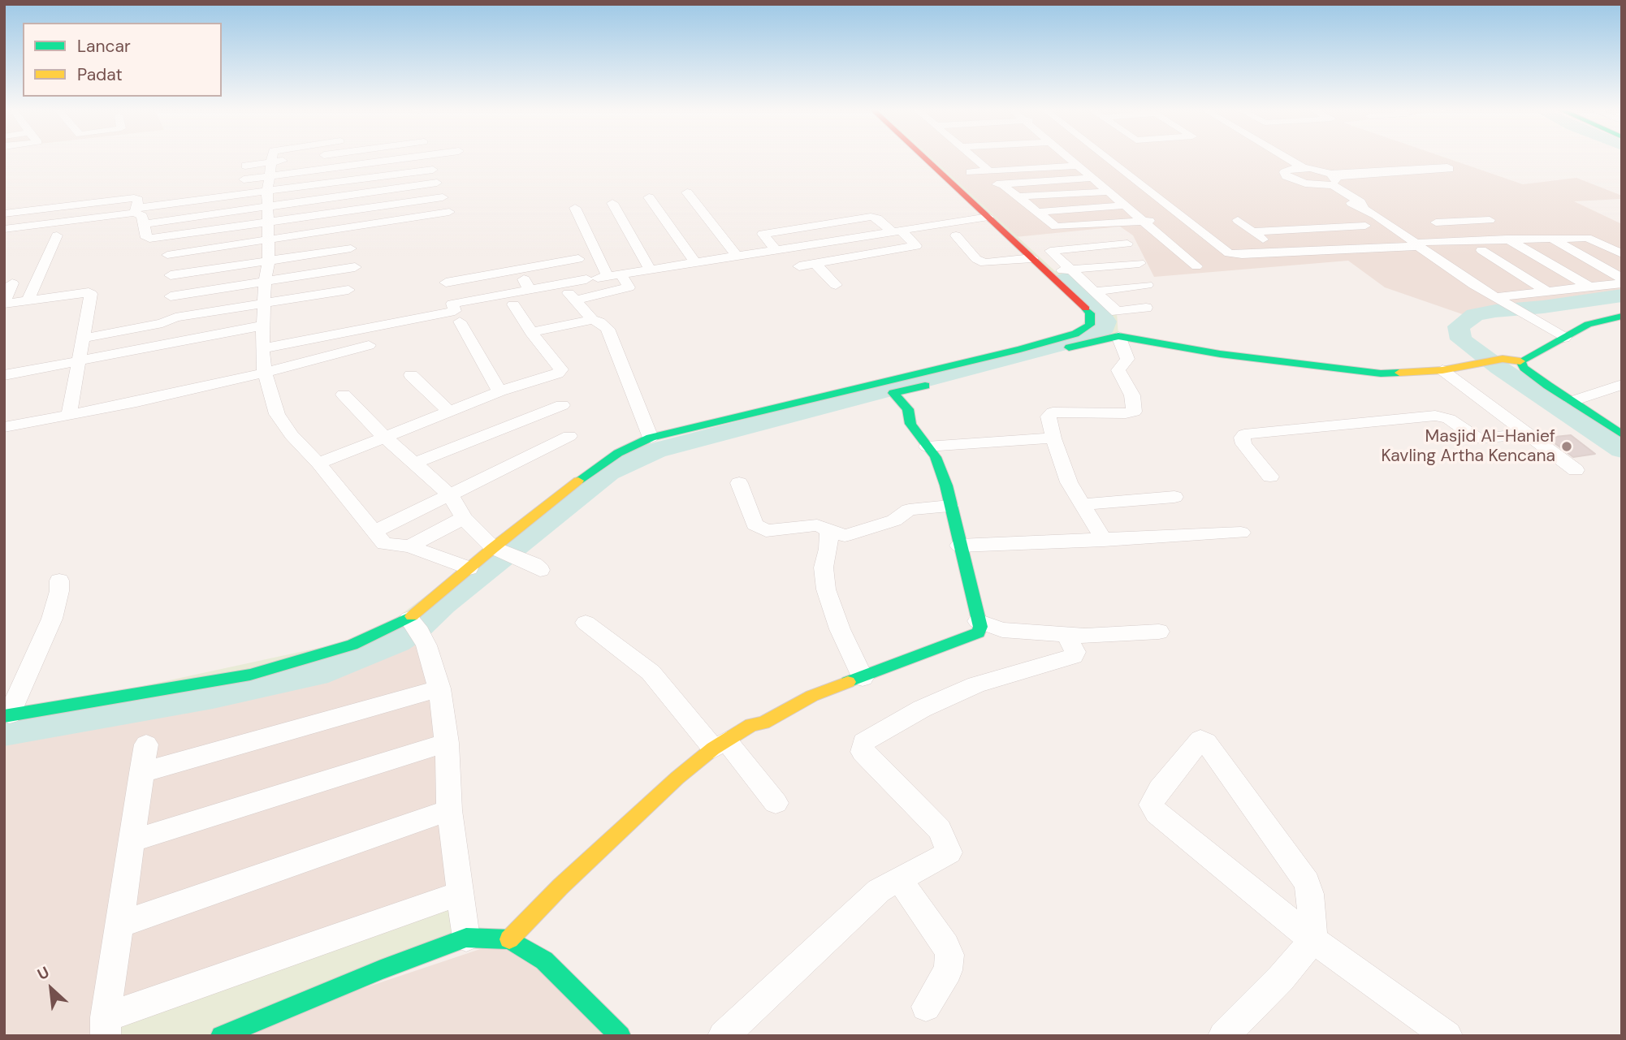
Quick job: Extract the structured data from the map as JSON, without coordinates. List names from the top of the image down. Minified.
{"places":["Masjid Al-Hanief Kavling Artha Kencana"],"legend":["Lancar","Padat"],"north":"top left"}
